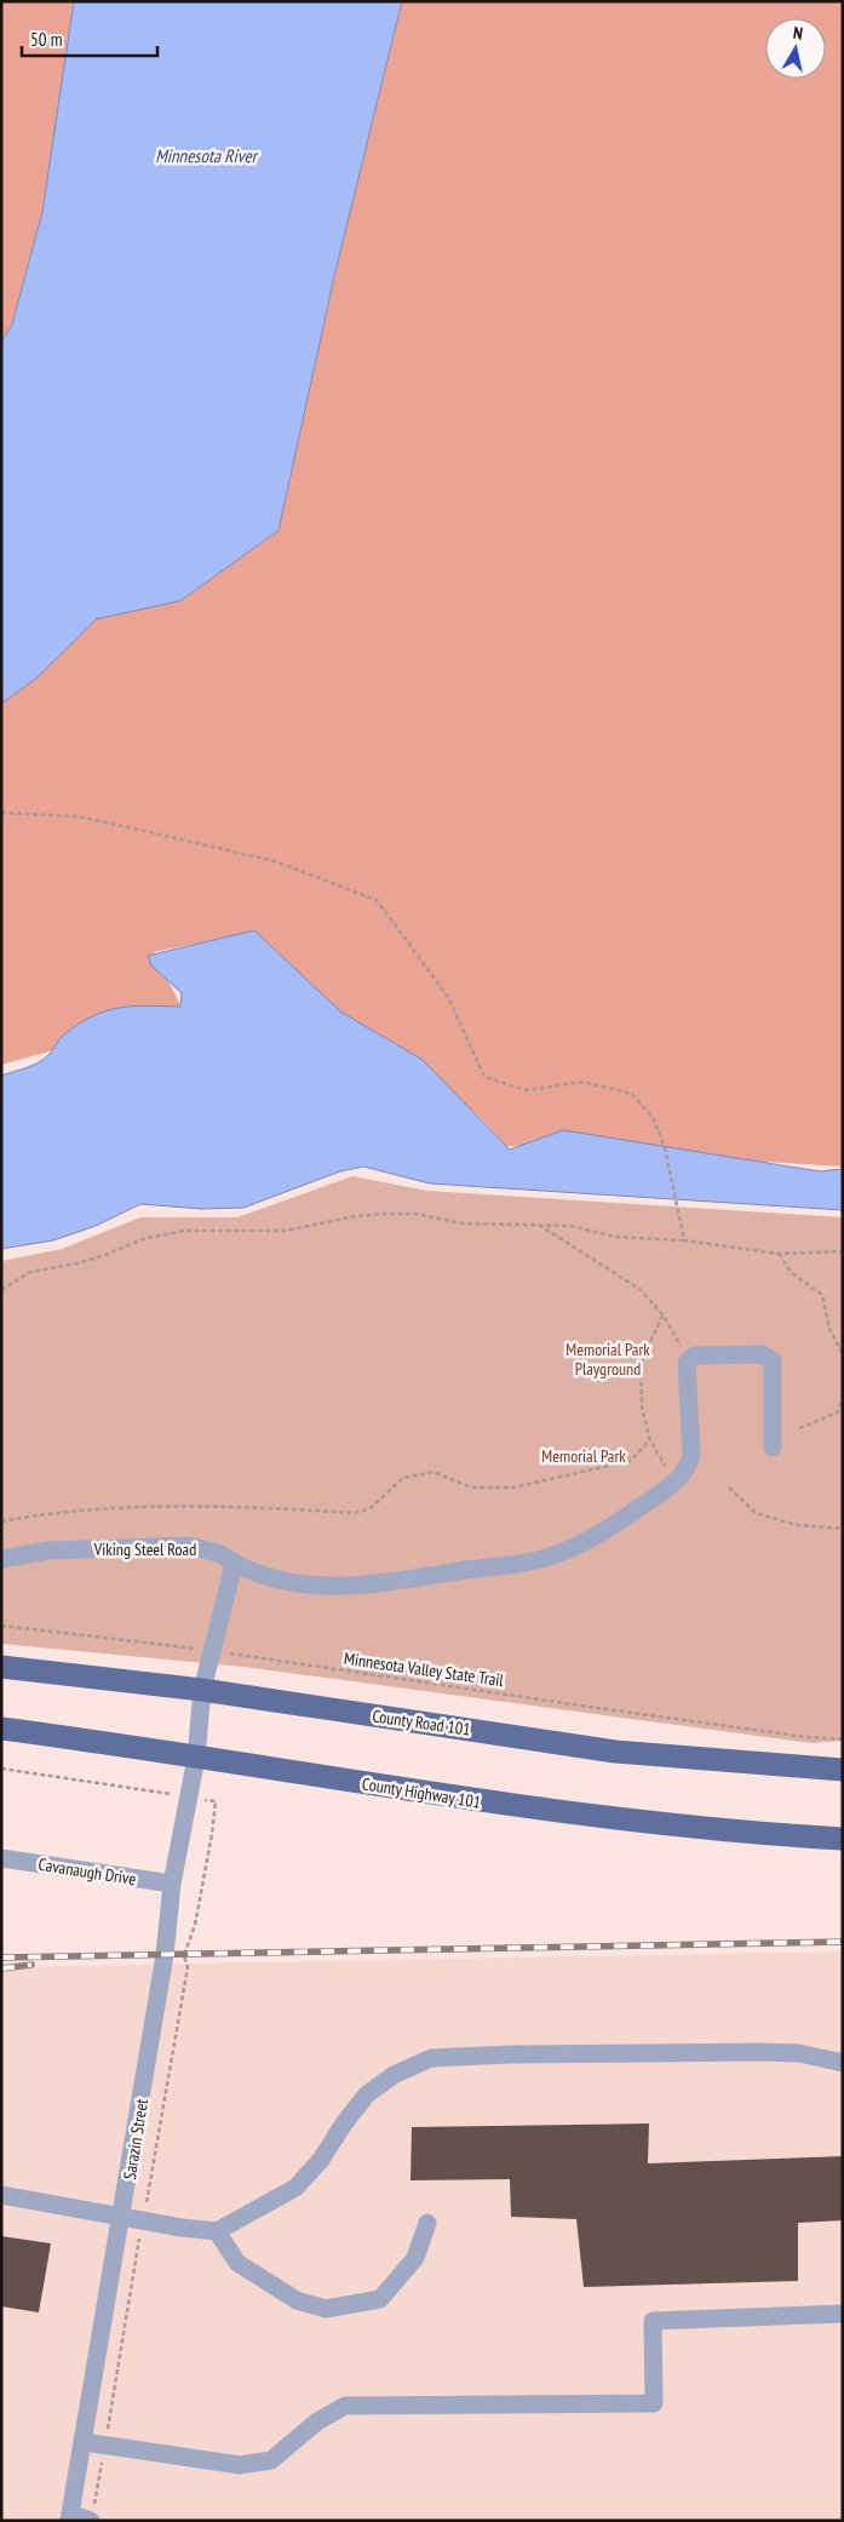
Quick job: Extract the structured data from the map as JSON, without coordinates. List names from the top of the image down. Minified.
{"streets":{"main road":["County Road 101","County Highway 101"],"street":["Viking Steel Road","Cavanaugh Drive","Sarazin Street"],"path":["Minnesota Valley State Trail"]},"crossings":[["County Highway 101","Sarazin Street"],["Cavanaugh Drive","Sarazin Street"]],"water":["Minnesota River"],"parks":["Memorial Park Playground","Memorial Park"],"scale_bar":"50 m","north":"top"}
